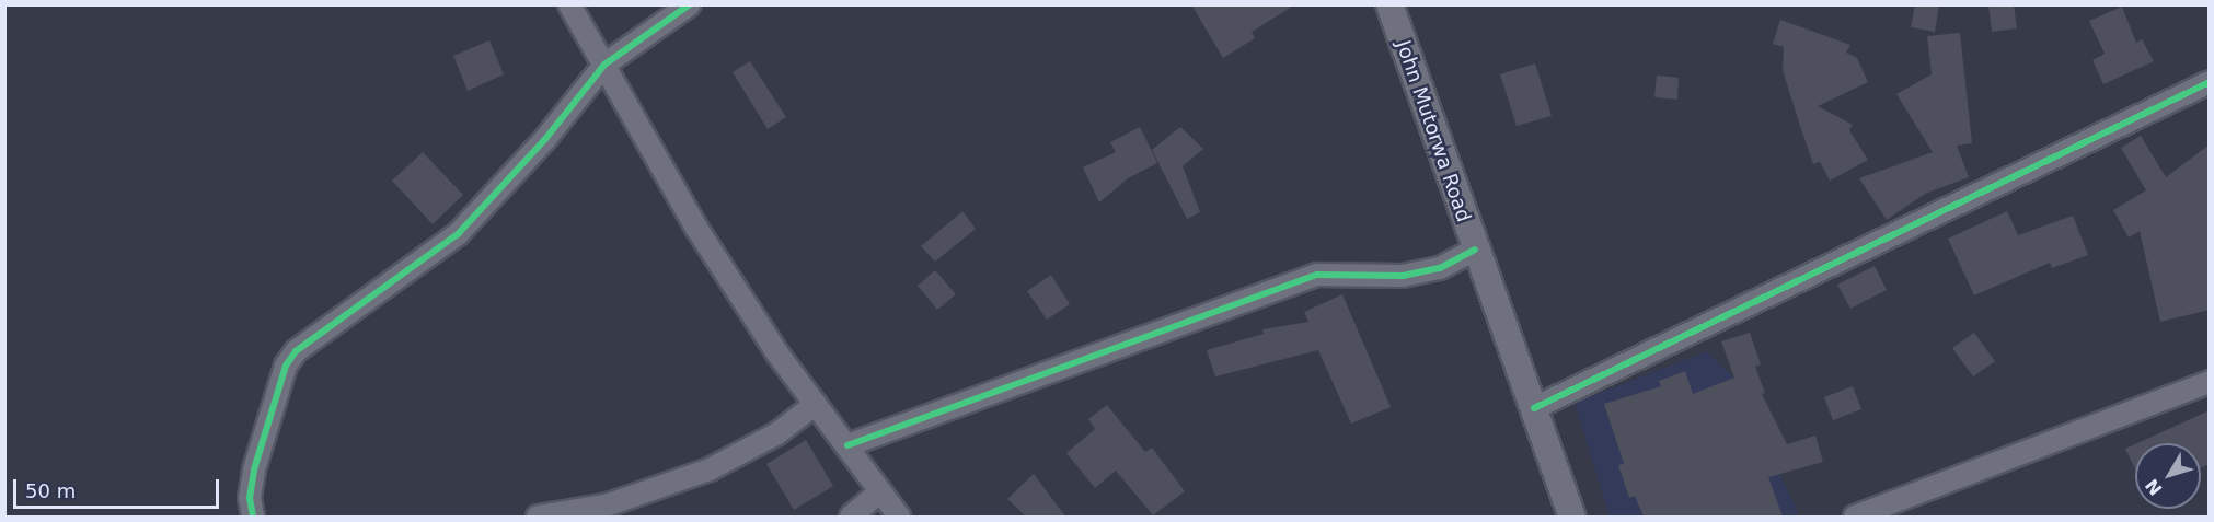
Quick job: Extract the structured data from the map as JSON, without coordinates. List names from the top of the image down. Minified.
{"streets":{"street":["John Mutorwa Road"]},"scale_bar":"50 m","north":"bottom left"}
